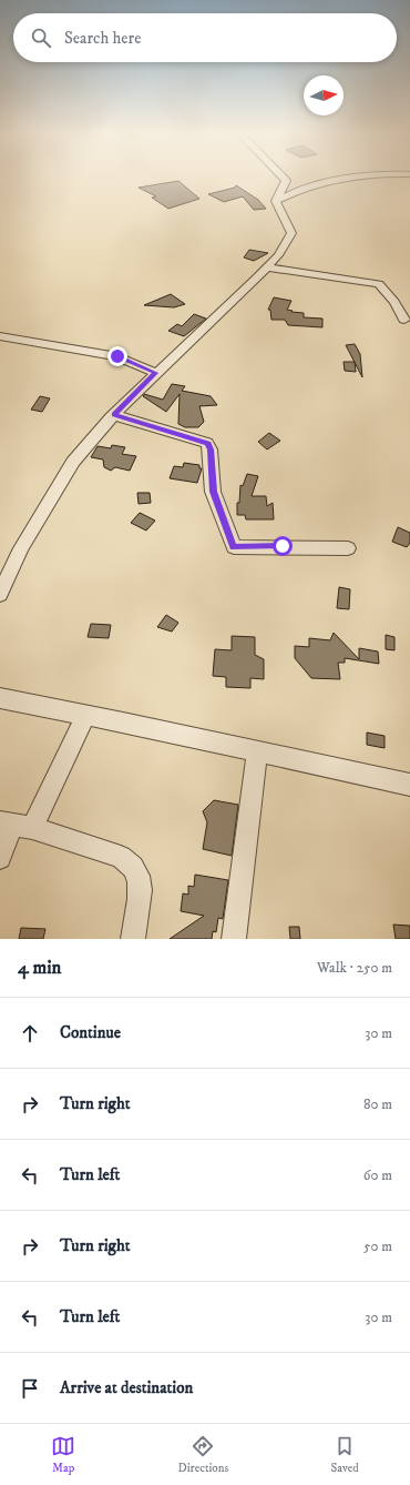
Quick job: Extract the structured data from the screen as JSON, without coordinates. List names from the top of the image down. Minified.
{"north":"right","page":{"search":"Search here","heading":["4 min","Walk · 250 m"],"list":[["Continue","30 m"],["Turn right","80 m"],["Turn left","60 m"],["Turn right","50 m"],["Turn left","30 m"],"Arrive at destination"],"nav":["Map","Directions","Saved"]}}
